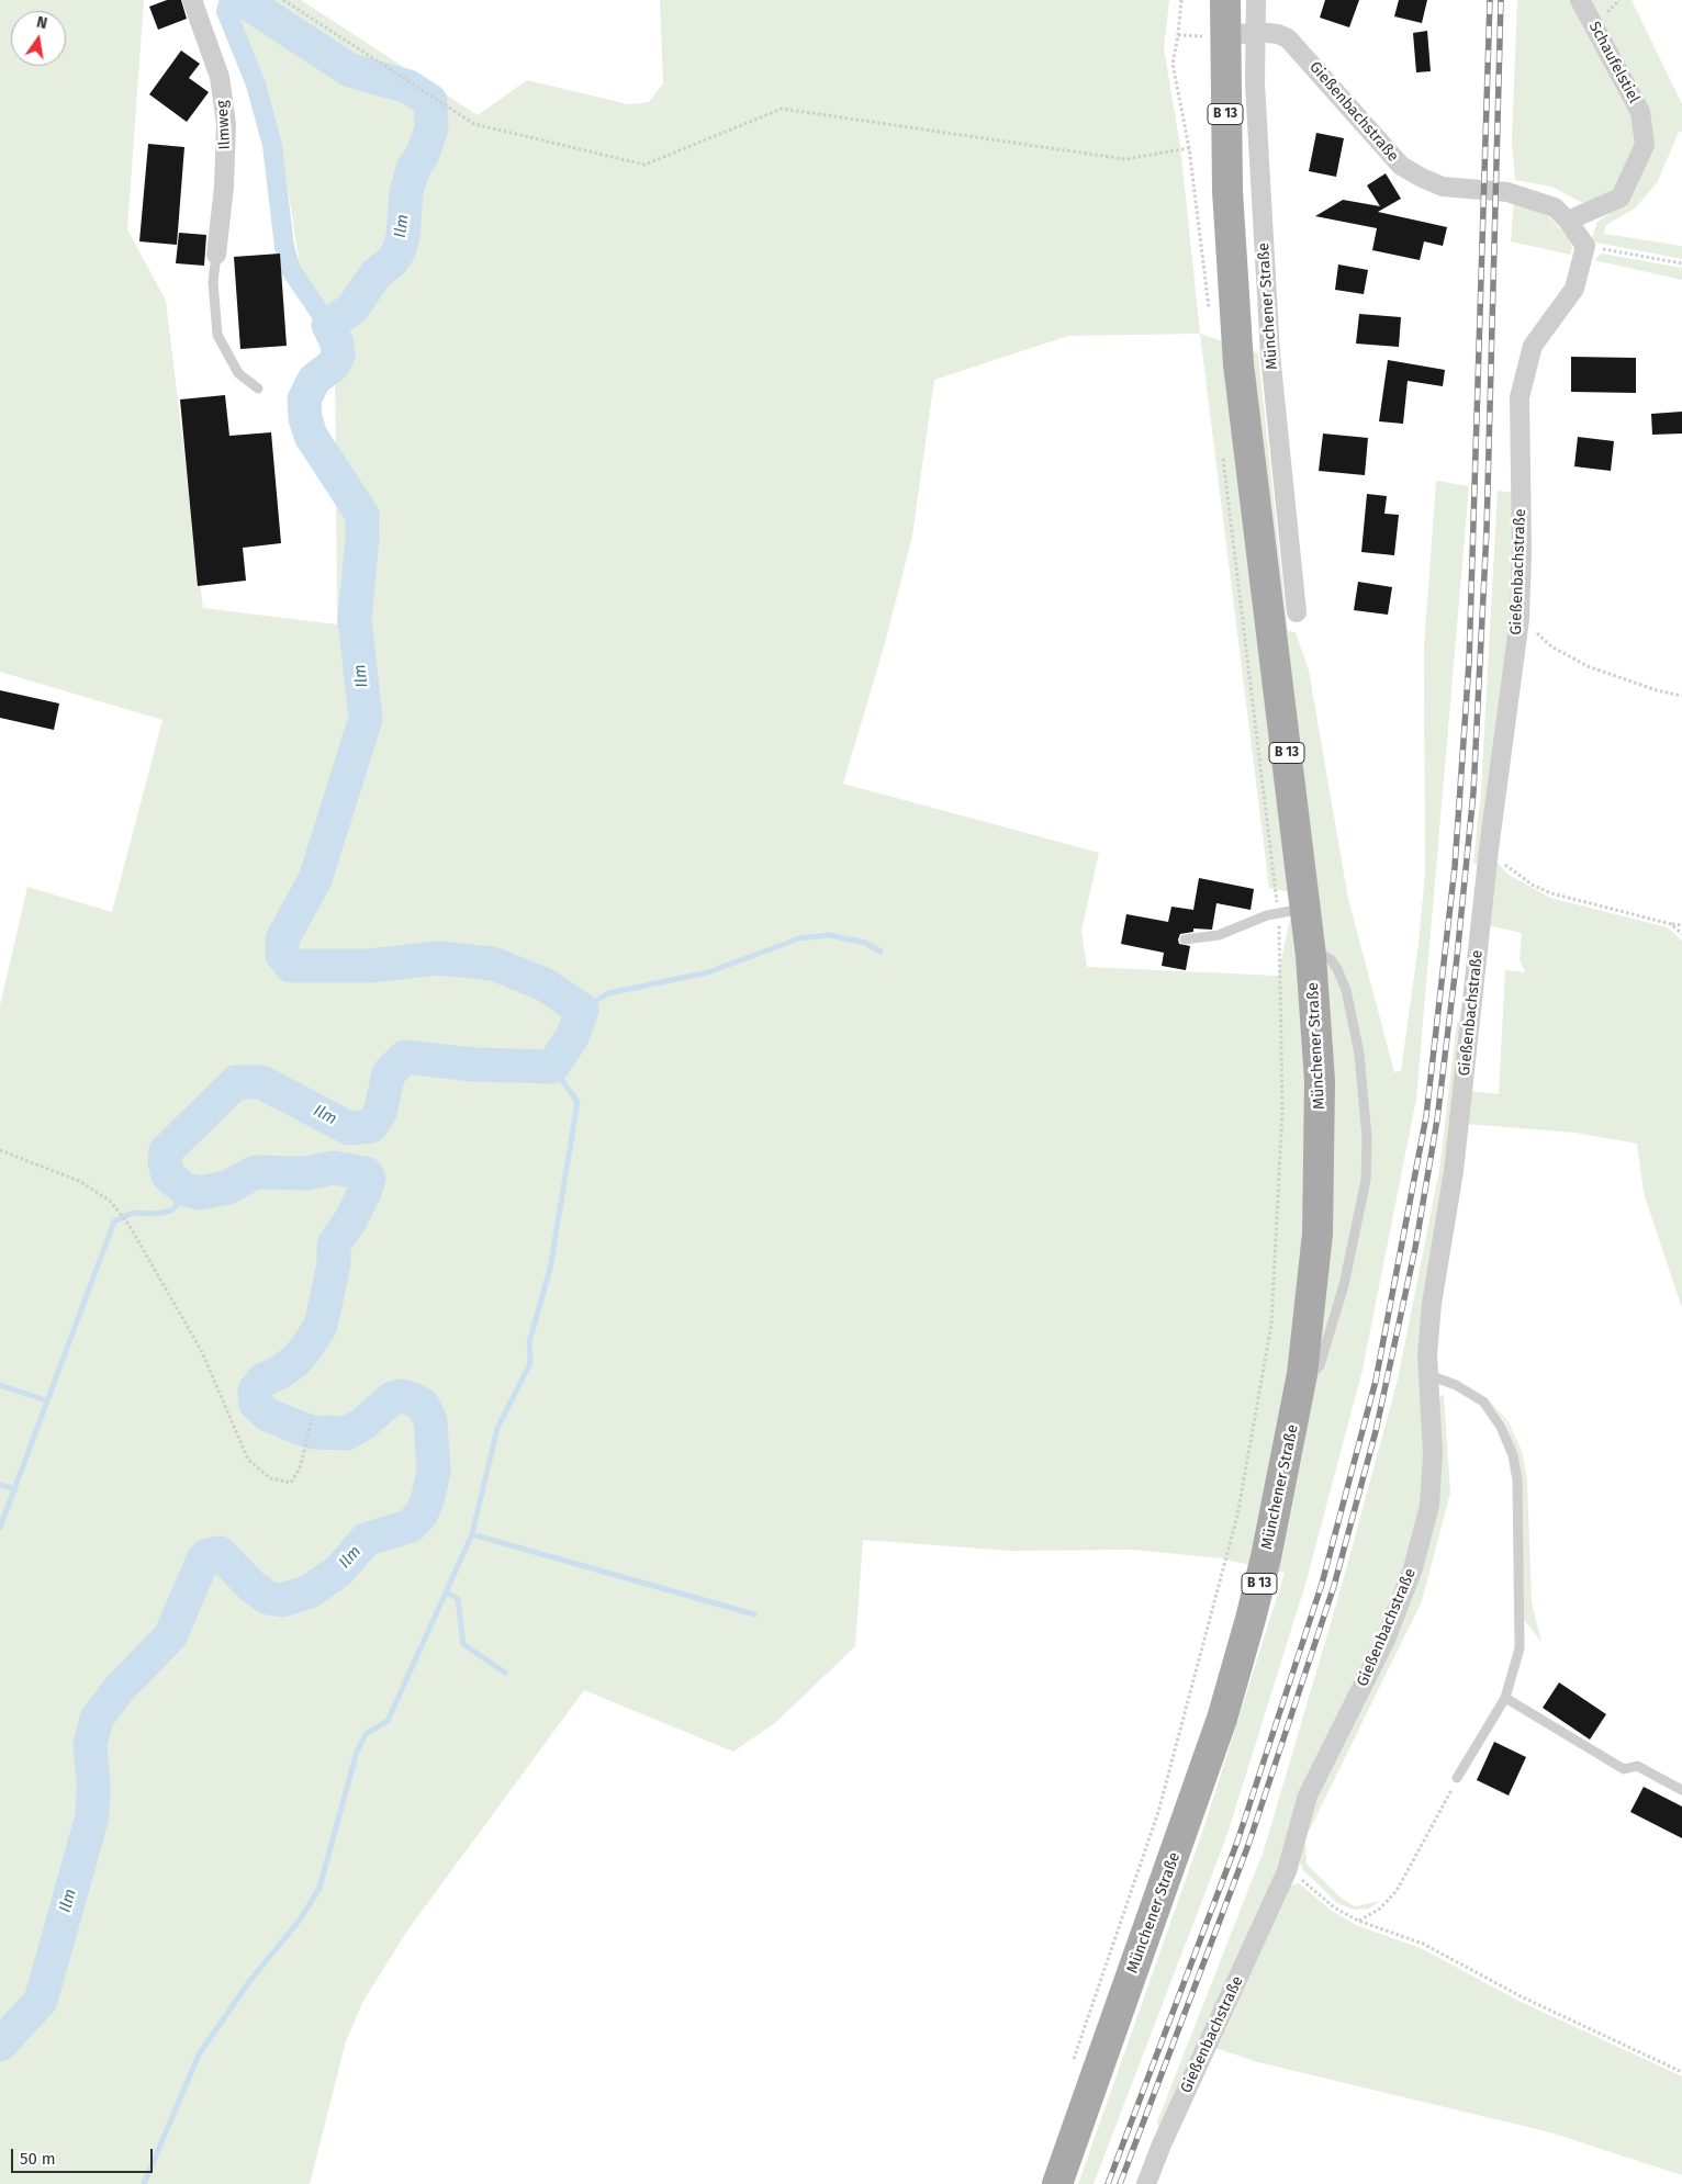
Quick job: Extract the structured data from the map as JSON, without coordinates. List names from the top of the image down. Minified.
{"streets":{"main road":["B 13","Münchener Straße"],"street":["Schaufelstiel","Gießenbachstraße","Ilmweg"]},"crossings":[["Schaufelstiel","Gießenbachstraße"],["Gießenbachstraße","B 13"],["Gießenbachstraße","Münchener Straße"],["B 13","Münchener Straße"]],"water":["Ilm"],"scale_bar":"50 m","north":"top"}
